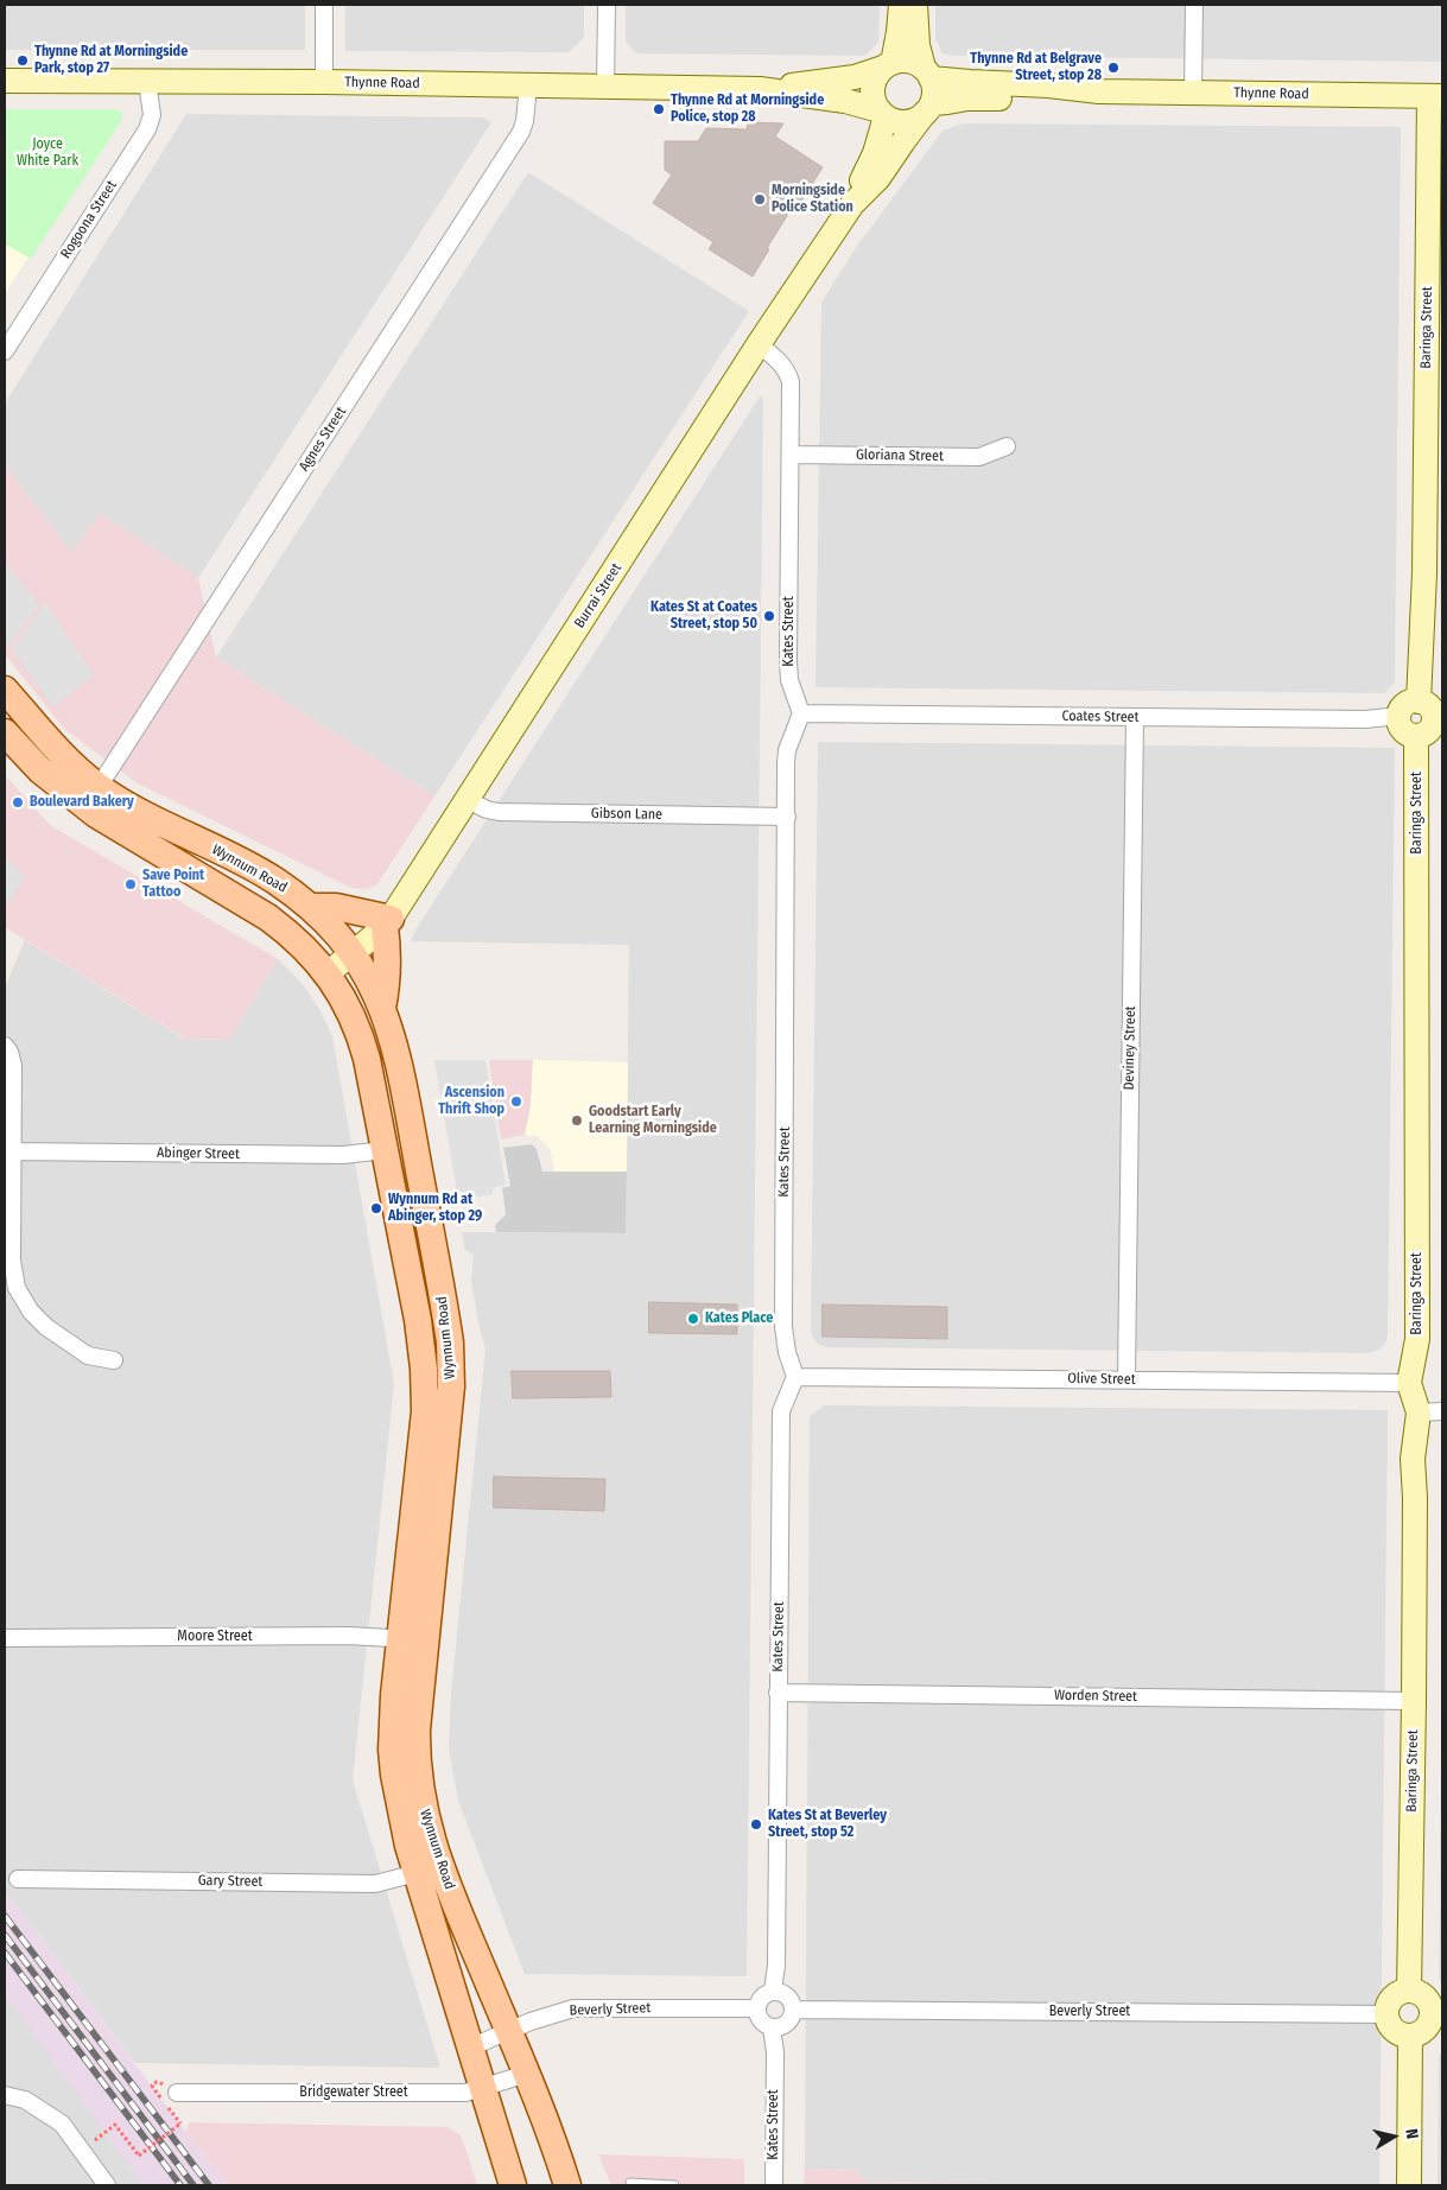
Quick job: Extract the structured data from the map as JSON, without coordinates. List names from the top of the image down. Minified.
{"streets":{"main road":["Wynnum Road"],"street":["Thynne Road","Rogoona Street","Baringa Street","Agnes Street","Gloriana Street","Burrai Street","Kates Street","Coates Street","Gibson Lane","Deviney Street","Abinger Street","Olive Street","Moore Street","Worden Street","Gary Street","Beverly Street","Bridgewater Street"]},"crossings":[["Thynne Road","Rogoona Street"],["Thynne Road","Baringa Street"],["Thynne Road","Agnes Street"],["Thynne Road","Burrai Street"],["Baringa Street","Coates Street"],["Baringa Street","Olive Street"],["Baringa Street","Worden Street"],["Baringa Street","Beverly Street"],["Agnes Street","Wynnum Road"],["Gloriana Street","Kates Street"],["Burrai Street","Kates Street"],["Burrai Street","Gibson Lane"],["Burrai Street","Wynnum Road"],["Kates Street","Coates Street"],["Kates Street","Gibson Lane"],["Kates Street","Olive Street"],["Kates Street","Worden Street"],["Kates Street","Beverly Street"],["Coates Street","Deviney Street"],["Wynnum Road","Abinger Street"],["Wynnum Road","Moore Street"],["Wynnum Road","Gary Street"],["Wynnum Road","Beverly Street"],["Wynnum Road","Bridgewater Street"],["Deviney Street","Olive Street"]],"parks":["Joyce White Park"],"places":["Thynne Rd at Morningside Park, stop 27","Thynne Rd at Belgrave Street, stop 28","Thynne Rd at Morningside Police, stop 28","Morningside Police Station","Kates St at Coates Street, stop 50","Boulevard Bakery","Save Point Tattoo","Ascension Thrift Shop","Goodstart Early Learning Morningside","Wynnum Rd at Abinger, stop 29","Kates Place","Kates St at Beverley Street, stop 52"],"north":"right"}
